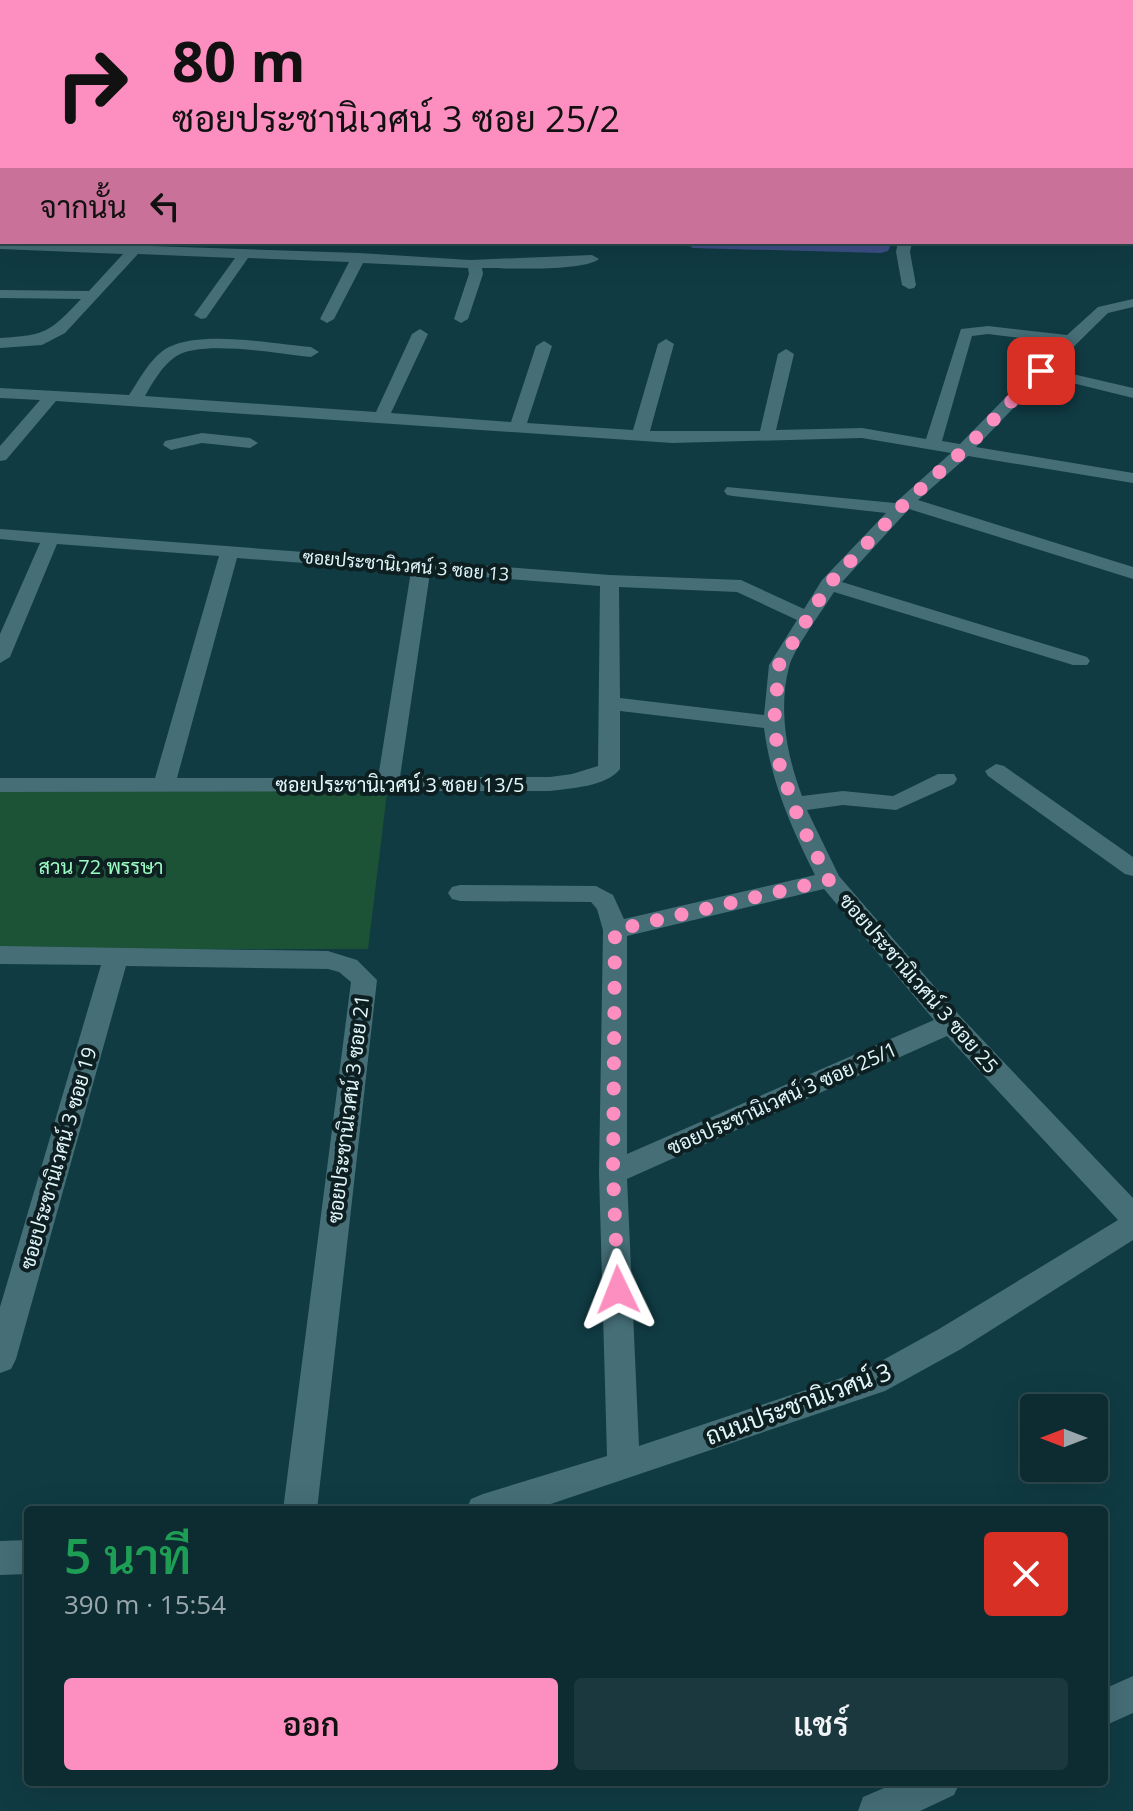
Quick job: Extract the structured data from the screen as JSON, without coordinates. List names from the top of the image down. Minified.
{"streets":{"street":["ซอยประชานิเวศน์ 3 ซอย 13","ซอยประชานิเวศน์ 3 ซอย 13/5","ซอยประชานิเวศน์ 3 ซอย 25","ซอยประชานิเวศน์ 3 ซอย 25/1","ซอยประชานิเวศน์ 3 ซอย 21","ซอยประชานิเวศน์ 3 ซอย 19","ถนนประชานิเวศน์ 3"]},"crossings":[["ซอยประชานิเวศน์ 3 ซอย 13","ซอยประชานิเวศน์ 3 ซอย 13/5"],["ซอยประชานิเวศน์ 3 ซอย 13","ซอยประชานิเวศน์ 3 ซอย 25"],["ซอยประชานิเวศน์ 3 ซอย 25","ซอยประชานิเวศน์ 3 ซอย 25/1"],["ซอยประชานิเวศน์ 3 ซอย 21","ซอยประชานิเวศน์ 3 ซอย 19"]],"parks":["สวน 72 พรรษา"],"north":"left","page":{"turn":["80 m","ซอยประชานิเวศน์ 3 ซอย 25/2"],"then":"จากนั้น","heading":["5 นาที","390 m · 15:54"],"buttons":["ออก","แชร์"]}}
